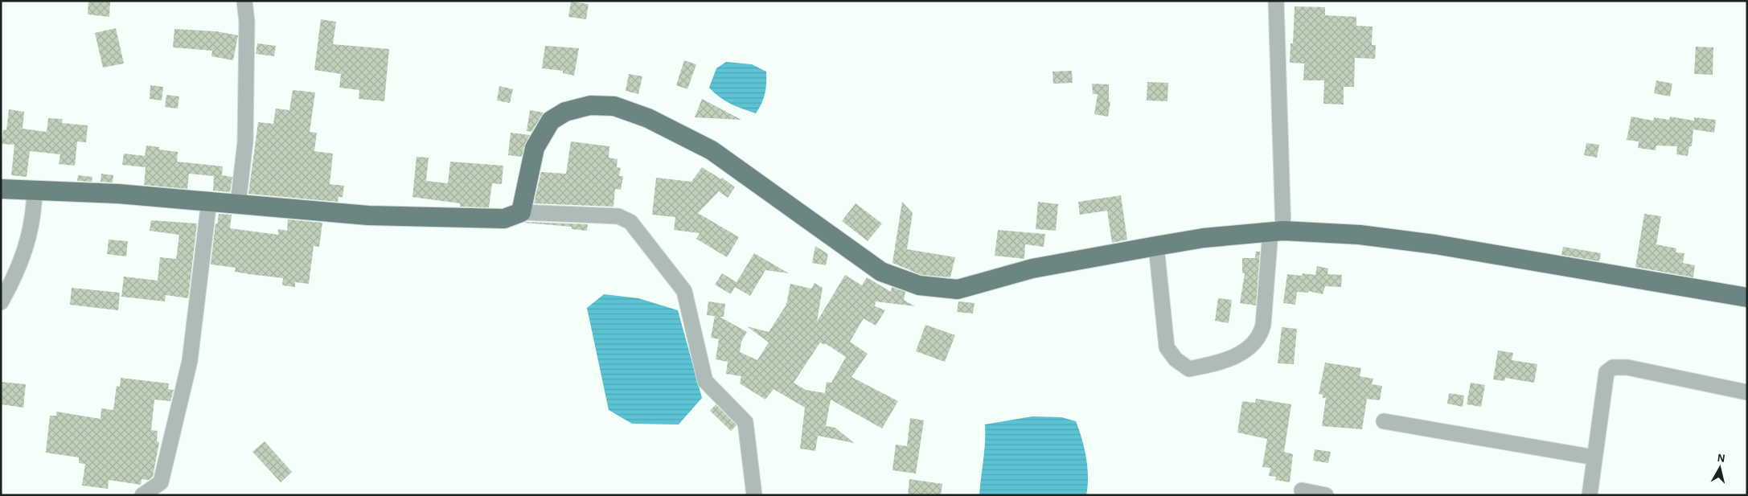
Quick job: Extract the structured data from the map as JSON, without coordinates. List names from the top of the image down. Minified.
{"north":"top"}
